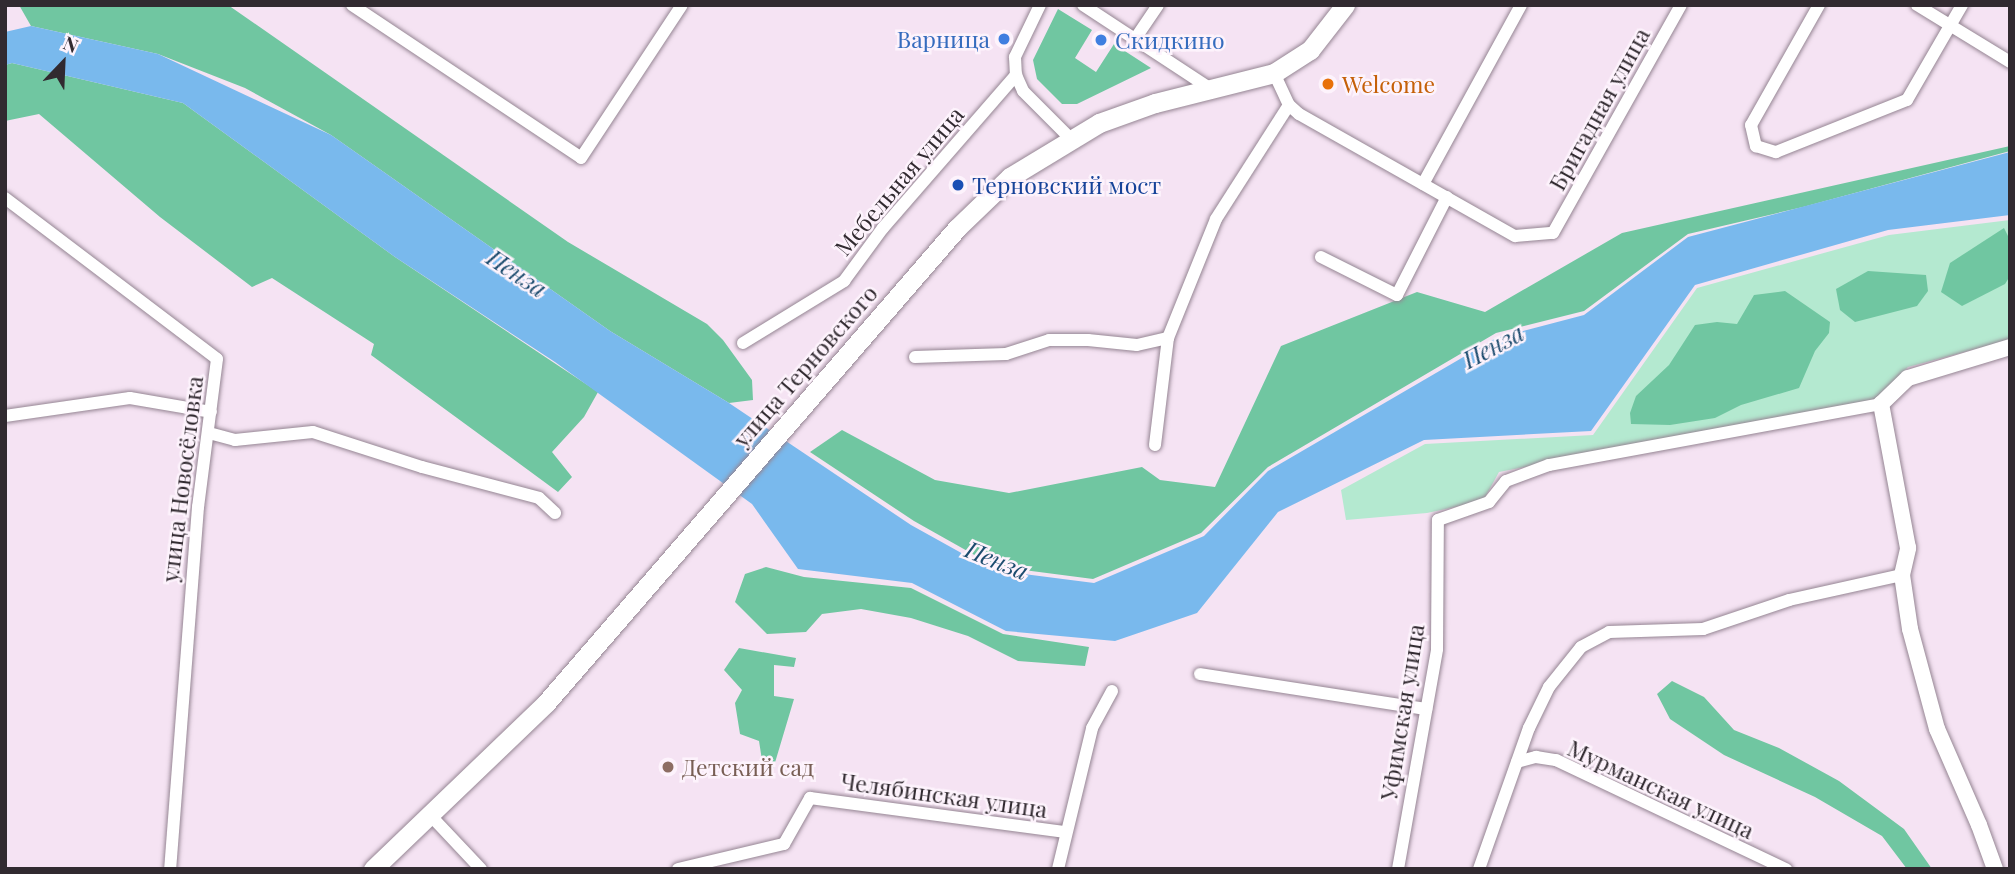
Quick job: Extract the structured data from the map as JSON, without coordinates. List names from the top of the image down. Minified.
{"streets":{"main road":["улица Терновского"],"street":["Бригадная улица","Мебельная улица","улица Новосёловка","Уфимская улица","Мурманская улица","Челябинская улица"]},"water":["Пенза"],"places":["Варница","Скидкино","Welcome","Терновский мост","Детский сад"],"north":"top right"}
